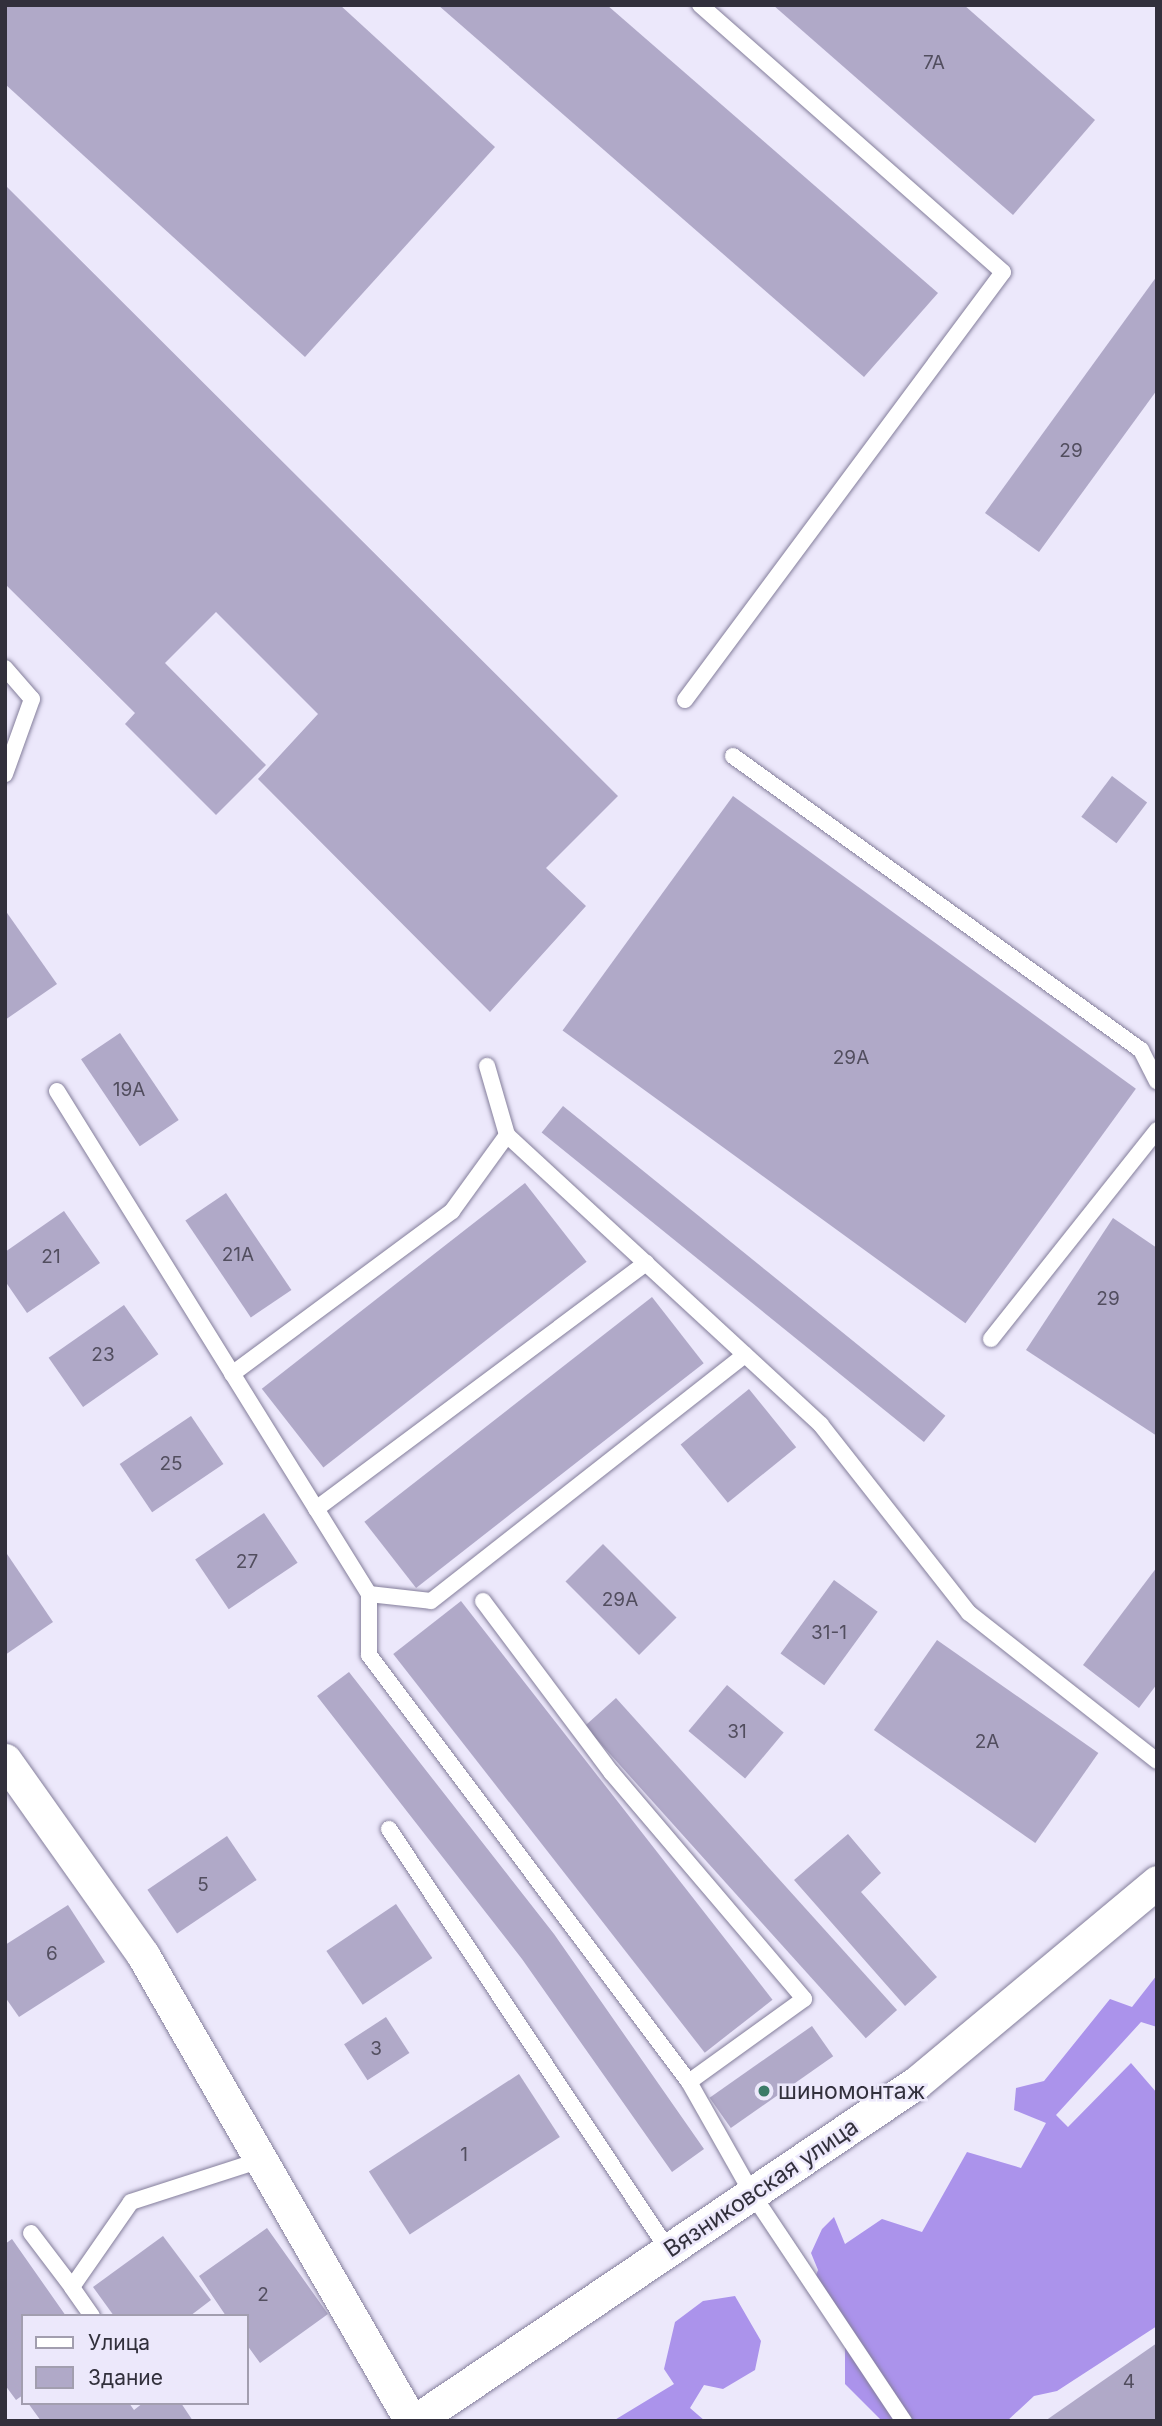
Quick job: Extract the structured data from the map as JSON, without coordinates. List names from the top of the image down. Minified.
{"streets":{"street":["Вязниковская улица"]},"places":["шиномонтаж"],"house_numbers":["7А","29","29А","19А","21А","21","29","23","25","27","29А","31-1","31","2А","5","6","3","1","2","4"],"legend":["Улица","Здание"]}
